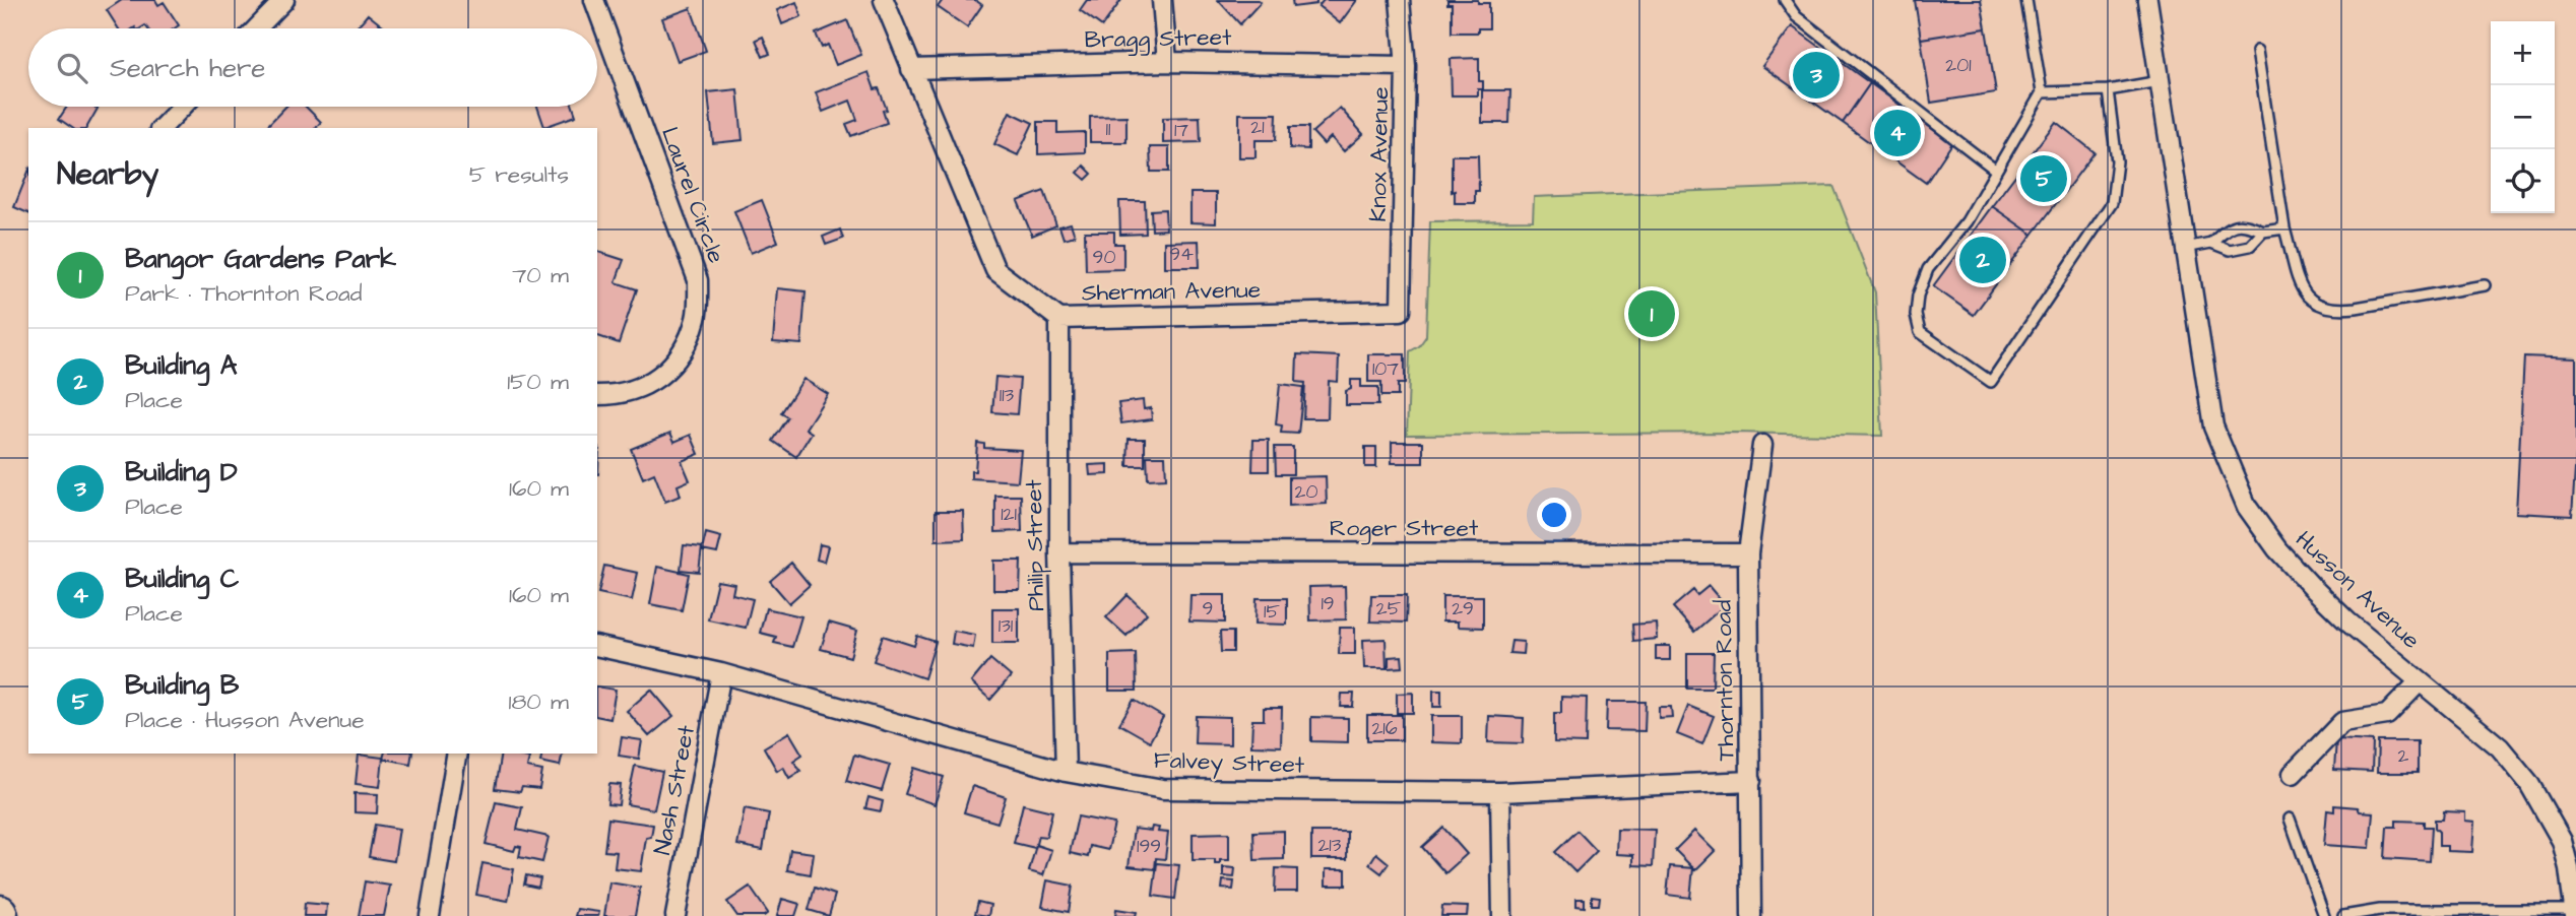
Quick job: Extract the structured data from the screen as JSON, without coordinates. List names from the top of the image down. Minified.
{"streets":{"street":["Bragg Street","Knox Avenue","Laurel Circle","Sherman Avenue","Roger Street","Philip Street","Husson Avenue","Thornton Road","Falvey Street","Nash Street"]},"crossings":[["Bragg Street","Knox Avenue"],["Bragg Street","Sherman Avenue"],["Knox Avenue","Sherman Avenue"],["Sherman Avenue","Philip Street"],["Roger Street","Philip Street"],["Roger Street","Thornton Road"],["Philip Street","Falvey Street"],["Thornton Road","Falvey Street"],["Falvey Street","Nash Street"]],"house_numbers":["201","21","11","17","94","90","107","113","20","121","19","9","25","29","15","131","216","2","213","199"],"page":{"map_buttons":["+","−"],"search":"Search here","pins":["3","4","5","2","1"],"heading":["Nearby","5 results"],"list":[{"mark":"1","name":"Bangor Gardens Park","note":"Park · Thornton Road","value":"70 m"},{"mark":"2","name":"Building A","note":"Place","value":"150 m"},{"mark":"3","name":"Building D","note":"Place","value":"160 m"},{"mark":"4","name":"Building C","note":"Place","value":"160 m"},{"mark":"5","name":"Building B","note":"Place · Husson Avenue","value":"180 m"}]}}
